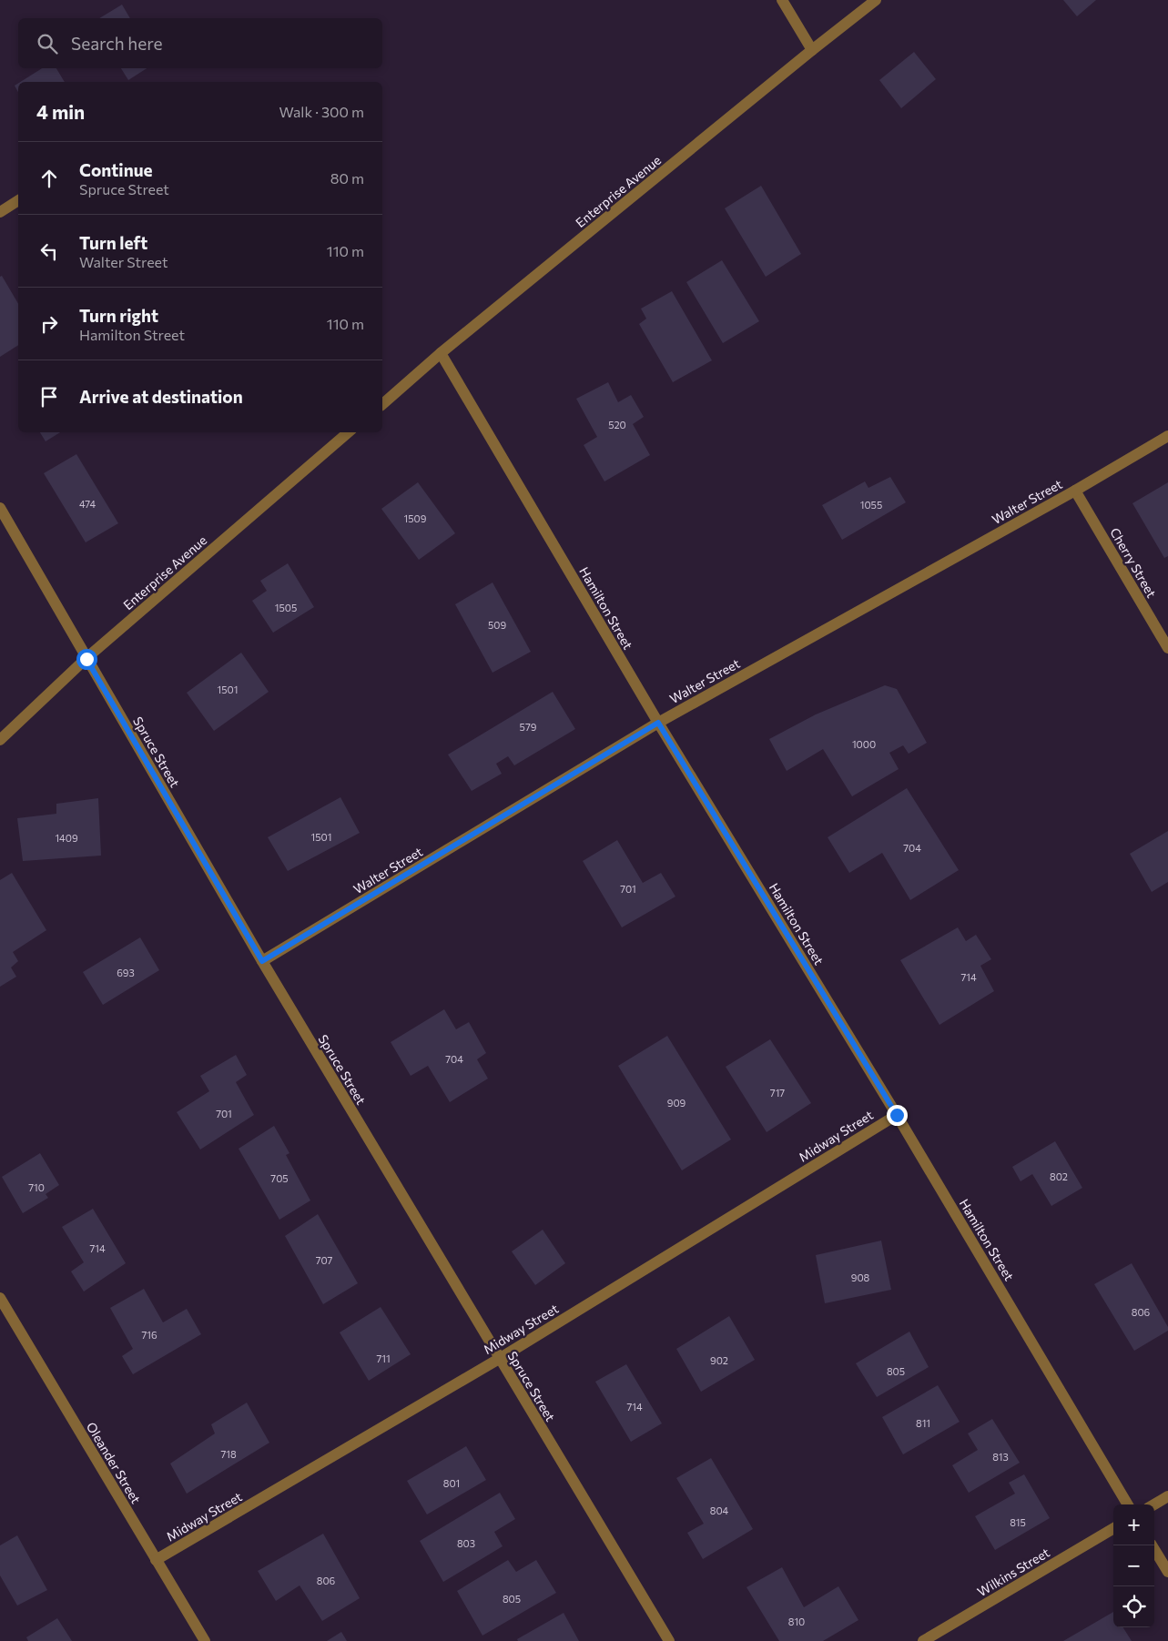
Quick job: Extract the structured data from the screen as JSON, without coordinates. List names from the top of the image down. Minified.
{"streets":{"street":["Enterprise Avenue","Walter Street","Cherry Street","Hamilton Street","Spruce Street","Midway Street","Oleander Street","Wilkins Street"]},"crossings":[["Enterprise Avenue","Hamilton Street"],["Enterprise Avenue","Spruce Street"],["Walter Street","Cherry Street"],["Walter Street","Hamilton Street"],["Walter Street","Spruce Street"],["Hamilton Street","Midway Street"],["Spruce Street","Midway Street"],["Midway Street","Oleander Street"]],"house_numbers":["520","474","1055","1509","1505","509","1501","579","1000","1501","1409","704","701","693","714","704","717","909","701","802","705","710","714","707","908","806","716","711","902","805","714","811","718","813","801","804","815","803","806","805","810"],"page":{"search":"Search here","heading":["4 min","Walk · 300 m"],"list":[["Continue","Spruce Street","80 m"],["Turn left","Walter Street","110 m"],["Turn right","Hamilton Street","110 m"],"Arrive at destination"],"map_buttons":["+","−"]}}
